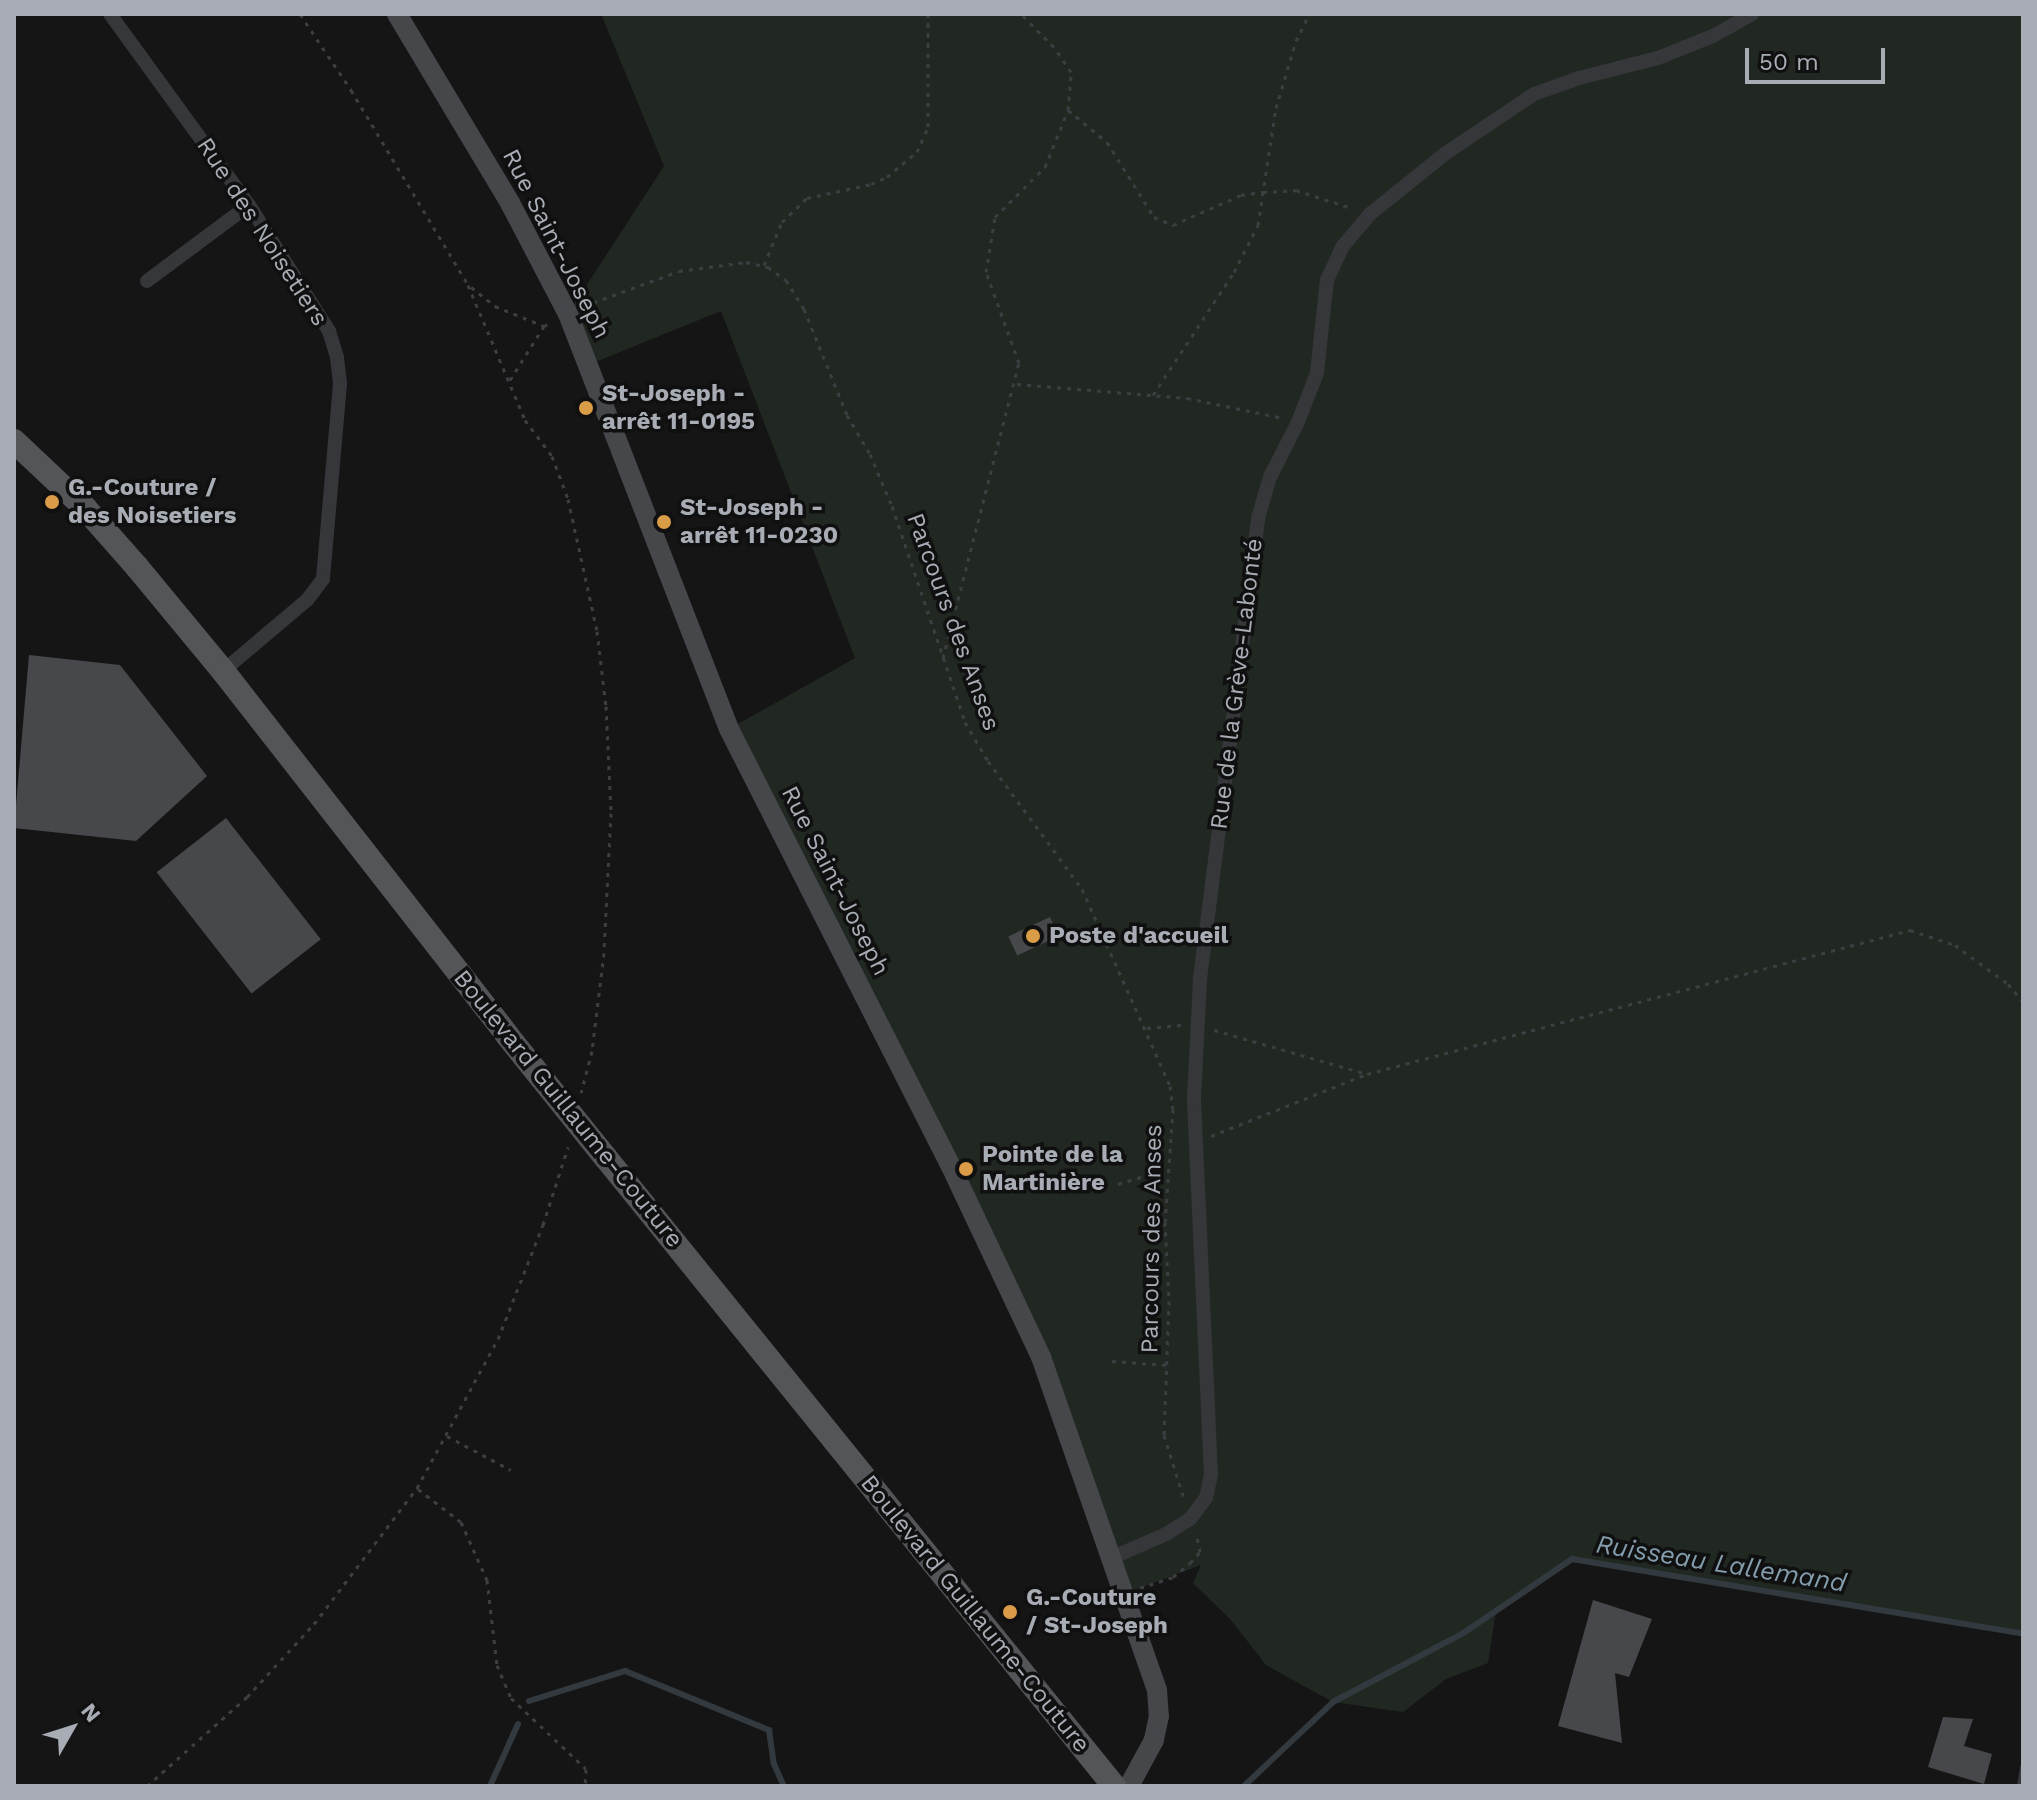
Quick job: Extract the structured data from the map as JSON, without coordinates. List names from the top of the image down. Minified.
{"streets":{"main road":["Boulevard Guillaume-Couture"],"street":["Rue des Noisetiers","Rue Saint-Joseph","Rue de la Grève-Labonté"],"path":["Parcours des Anses"]},"crossings":[["Rue des Noisetiers","Boulevard Guillaume-Couture"],["Rue Saint-Joseph","Parcours des Anses"],["Parcours des Anses","Rue de la Grève-Labonté"]],"water":["Ruisseau Lallemand"],"places":["St-Joseph - arrêt 11-0195","G.-Couture / des Noisetiers","St-Joseph - arrêt 11-0230","Poste d'accueil","Pointe de la Martinière","G.-Couture / St-Joseph"],"scale_bar":"50 m","north":"top right"}
